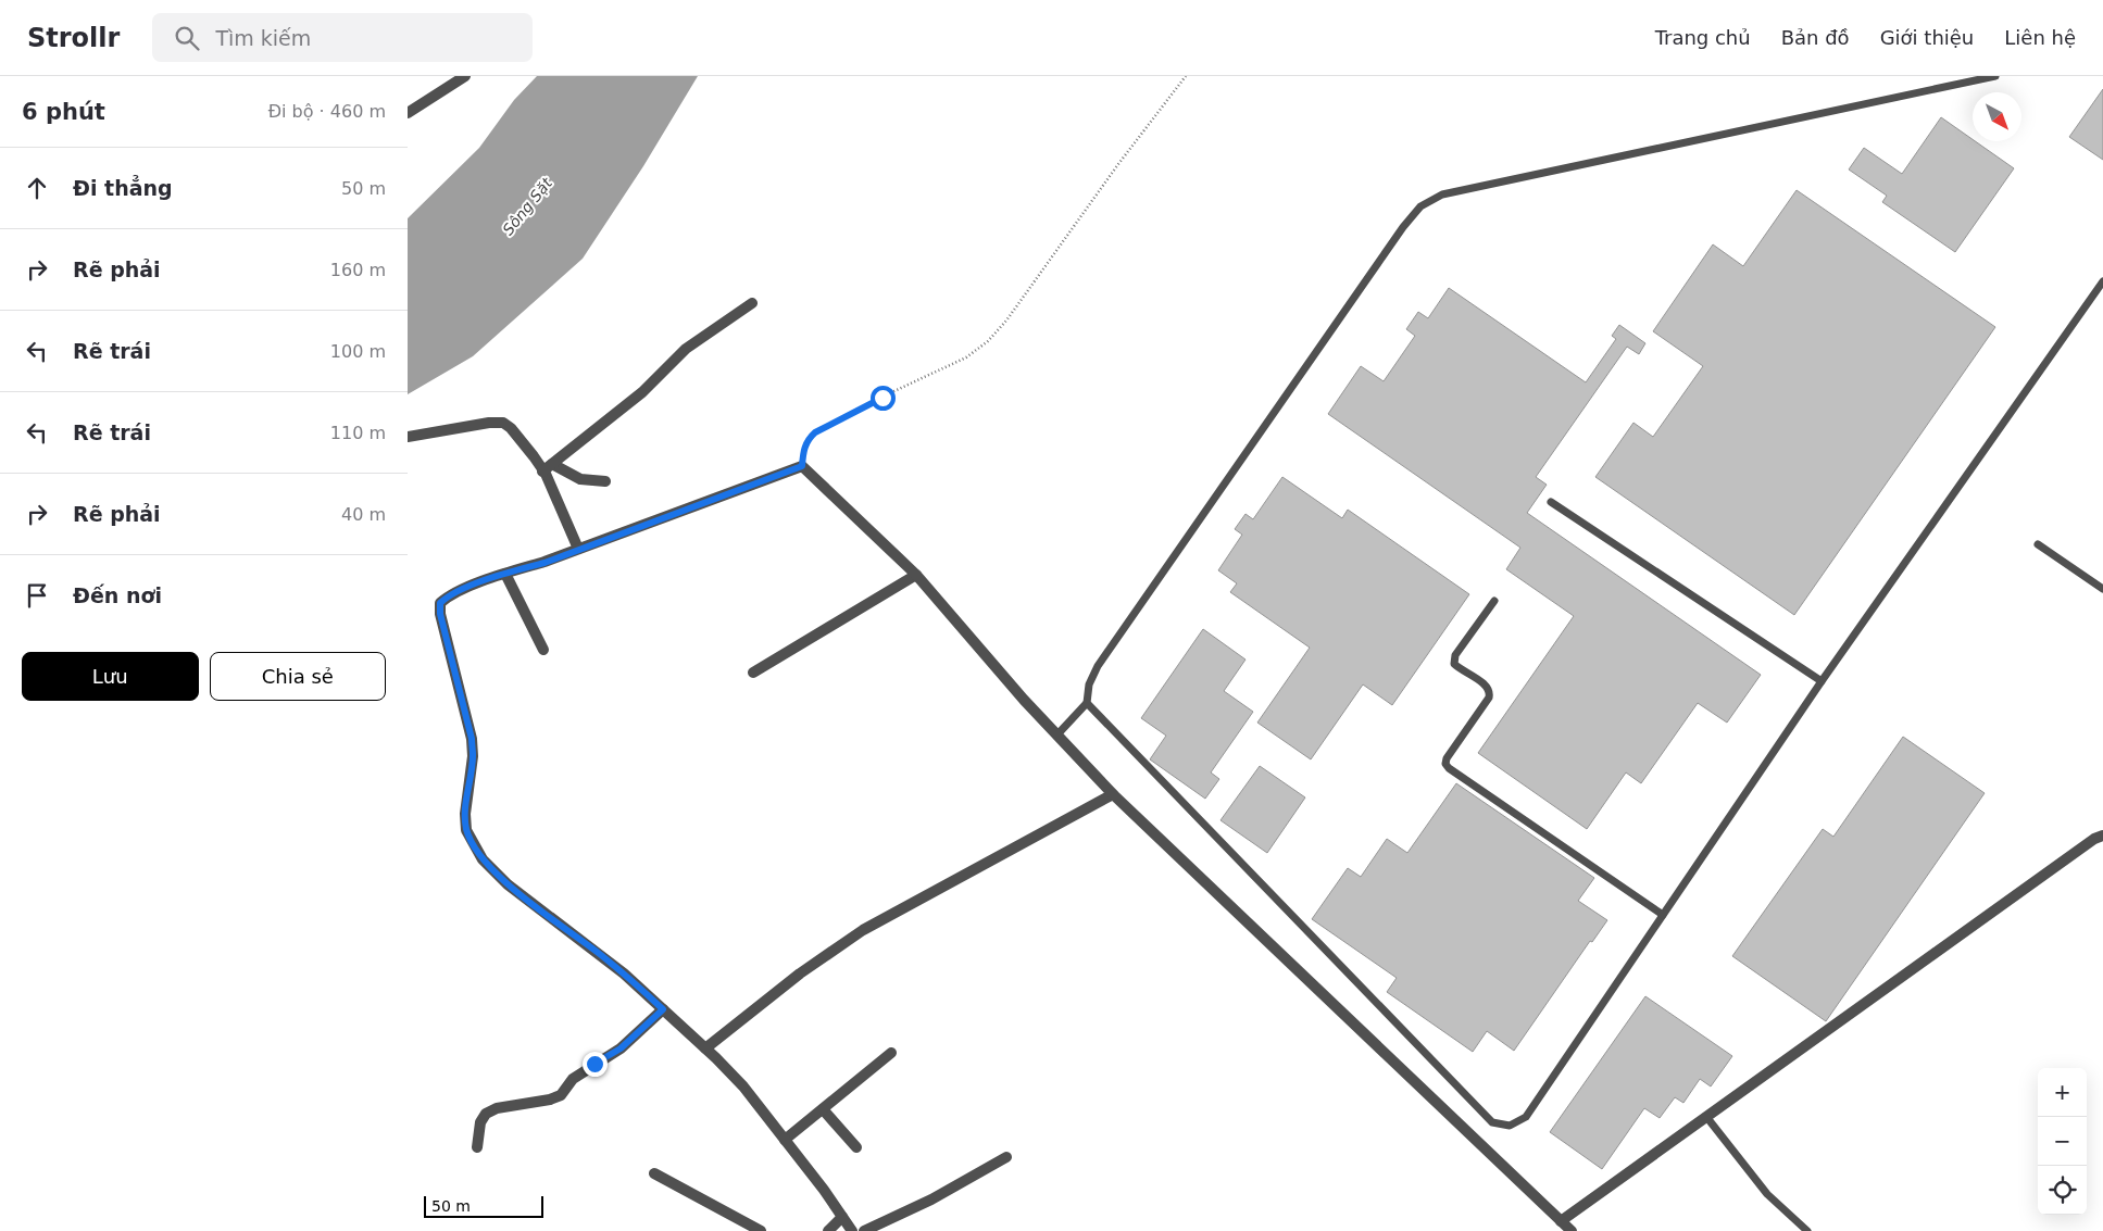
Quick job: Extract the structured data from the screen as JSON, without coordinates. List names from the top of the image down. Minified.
{"water":["Sông Sặt"],"scale_bar":"50 m","north":"bottom right","page":{"header":"Strollr","search":"Tìm kiếm","nav":["Trang chủ","Bản đồ","Giới thiệu","Liên hệ"],"heading":["6 phút","Đi bộ · 460 m"],"list":[["Đi thẳng","50 m"],["Rẽ phải","160 m"],["Rẽ trái","100 m"],["Rẽ trái","110 m"],["Rẽ phải","40 m"],"Đến nơi"],"buttons":["Lưu","Chia sẻ"],"map_buttons":["+","−"],"scale":"50 m"}}
